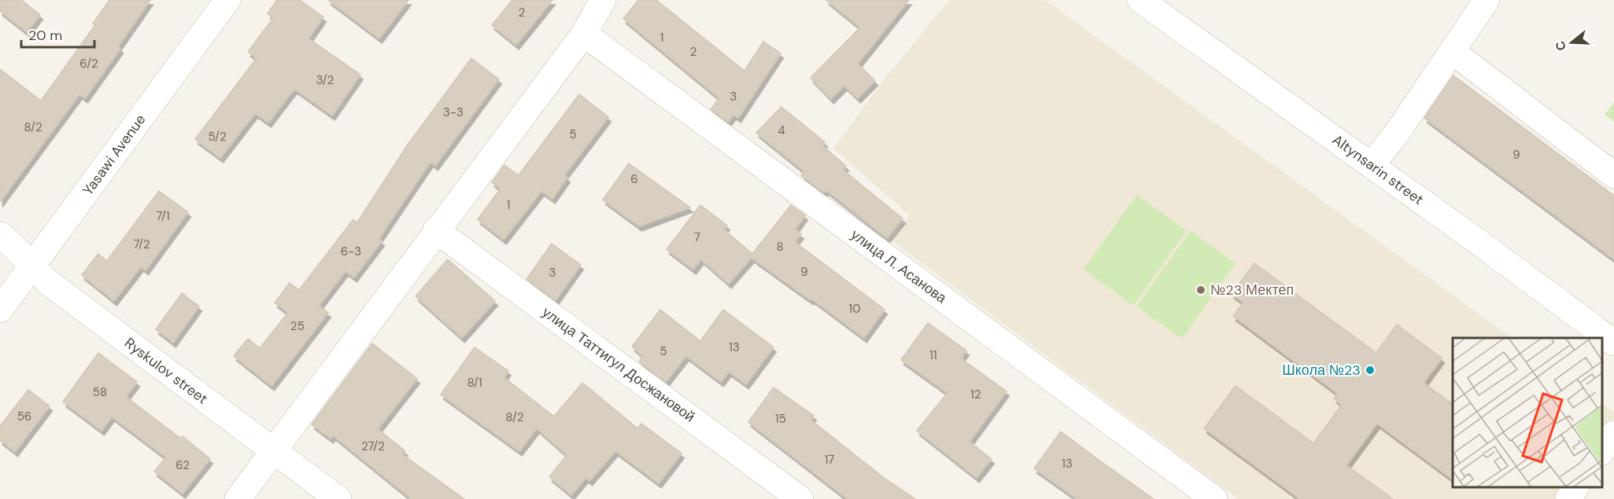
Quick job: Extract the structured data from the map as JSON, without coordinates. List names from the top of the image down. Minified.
{"streets":{"street":["Yasawi Avenue","Altynsarin street","улица Л. Асанова","улица Таттигул Досжановой","Ryskulov street"]},"crossings":[["Yasawi Avenue","Ryskulov street"]],"places":["№23 Мектеп","Школа №23"],"house_numbers":["2","1","2","6/2","3/2","3","3-3","8/2","4","5","5/2","9","6","1","7/1","7","7/2","8","6-3","9","3","10","25","13","5","11","8/1","58","12","56","8/2","15","27/2","17","13","62"],"scale_bar":"20 m","north":"left"}
